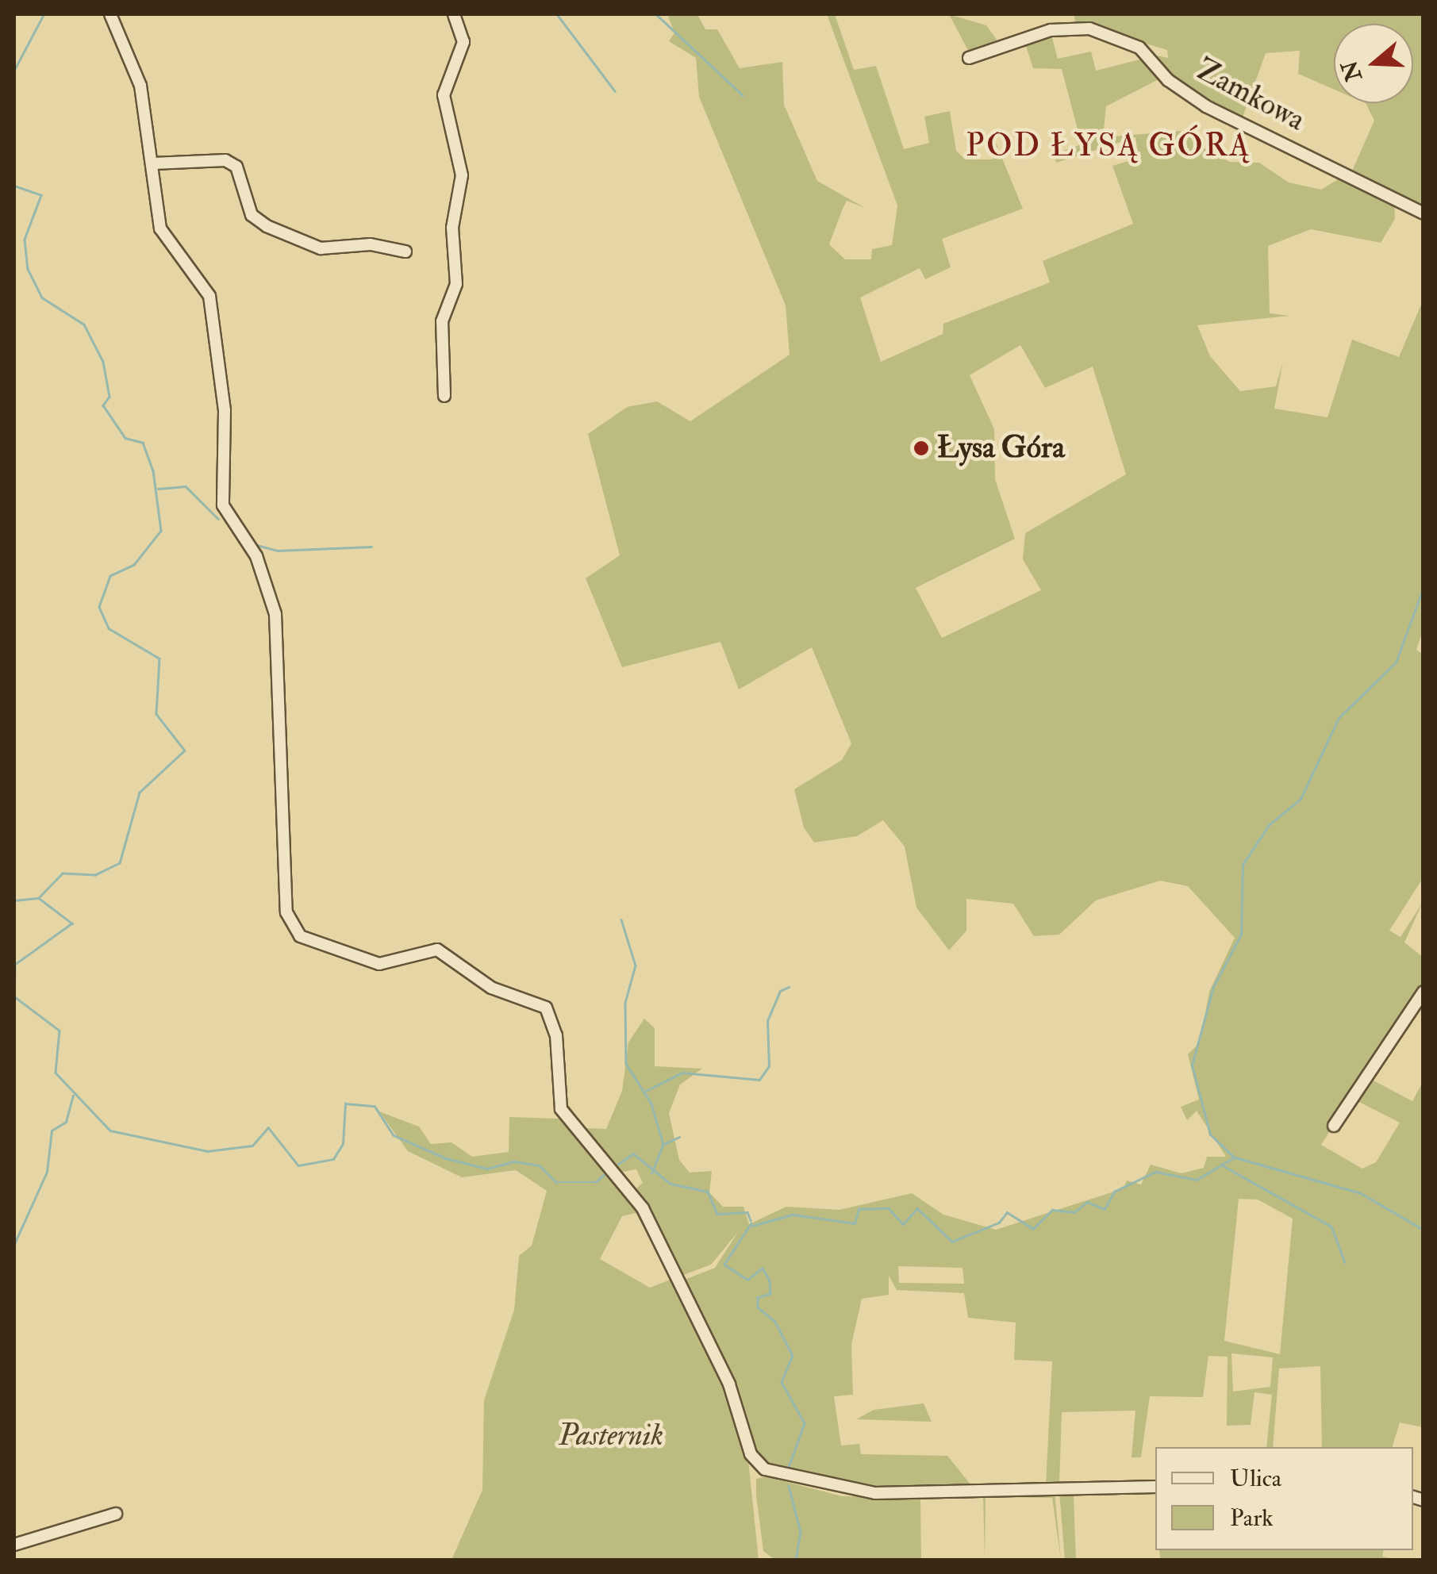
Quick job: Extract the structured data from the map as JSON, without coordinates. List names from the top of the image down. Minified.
{"streets":{"street":["Zamkowa"]},"districts":["POD ŁYSĄ GÓRĄ"],"parks":["Pasternik"],"places":["Łysa Góra"],"legend":["Ulica","Park"],"north":"left"}
